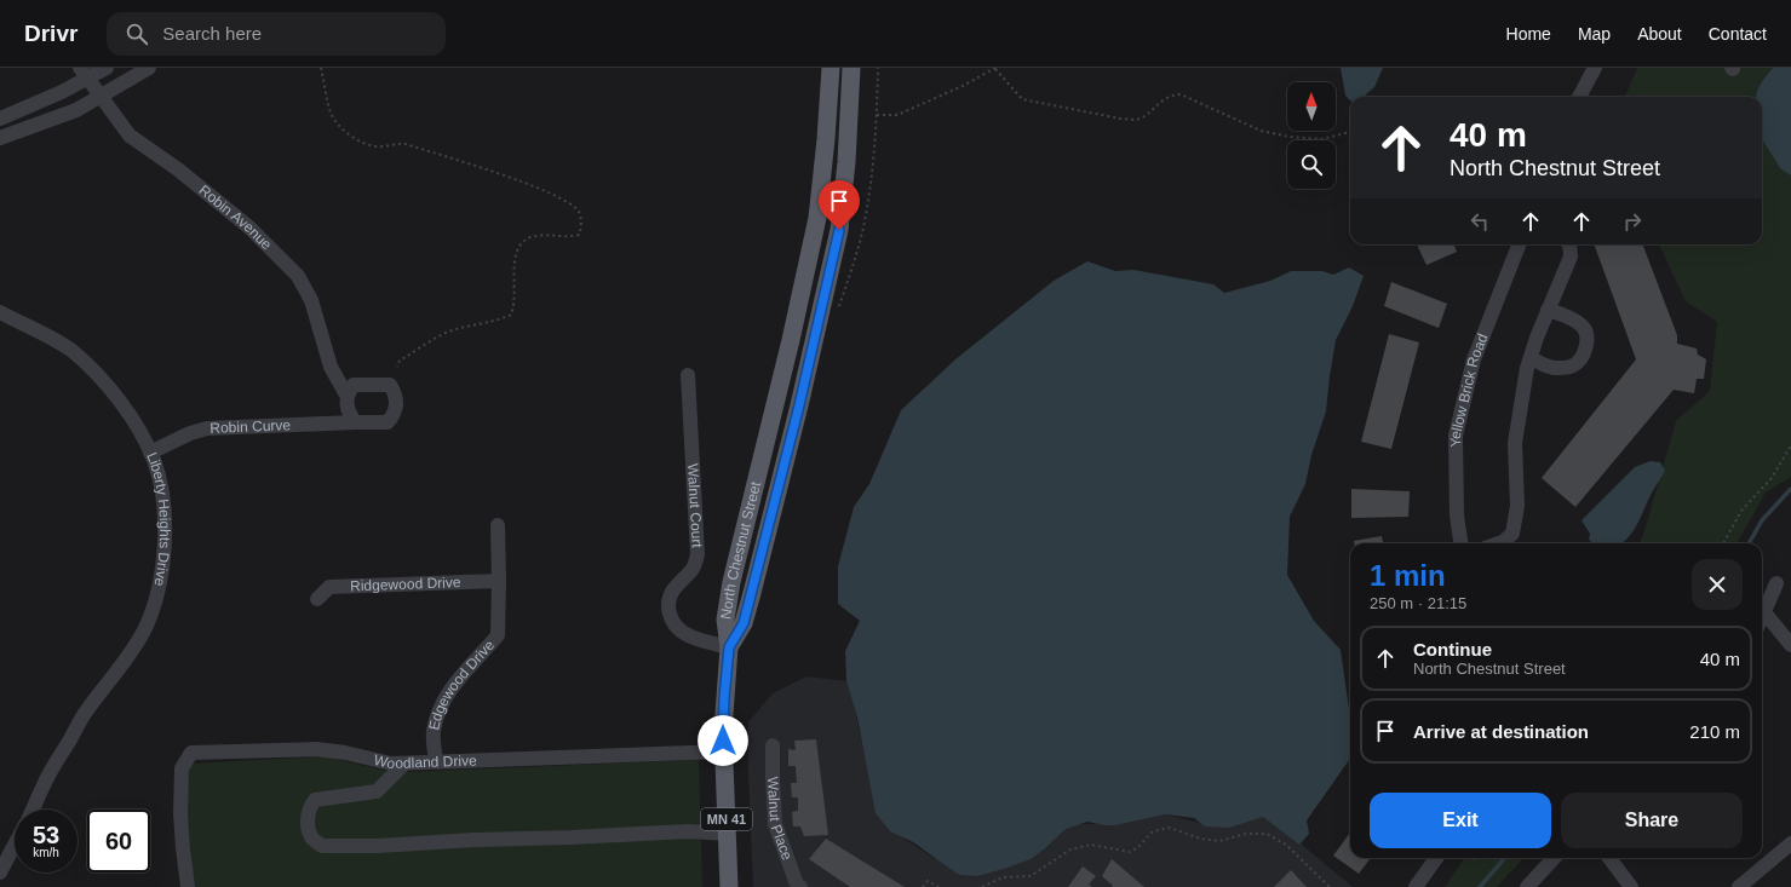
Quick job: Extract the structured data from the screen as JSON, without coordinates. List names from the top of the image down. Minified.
{"streets":{"main road":["North Chestnut Street","MN 41"],"street":["Robin Avenue","Yellow Brick Road","Robin Curve","Walnut Court","Liberty Heights Drive","Ridgewood Drive","Edgewood Drive","Woodland Drive","Walnut Place"]},"crossings":[["Robin Avenue","Robin Curve"],["Robin Curve","Liberty Heights Drive"],["Walnut Court","North Chestnut Street"],["Walnut Court","MN 41"],["North Chestnut Street","MN 41"],["Ridgewood Drive","Edgewood Drive"],["Edgewood Drive","Woodland Drive"],["Woodland Drive","MN 41"]],"north":"top","page":{"header":"Drivr","search":"Search here","nav":["Home","Map","About","Contact"],"turn":["40 m","North Chestnut Street"],"heading":["1 min","250 m · 21:15"],"list":[{"name":"Continue","note":"North Chestnut Street","value":"40 m"},{"name":"Arrive at destination","value":"210 m"}],"buttons":["Exit","Share"],"speed":"53 km/h","limit":"60"}}
